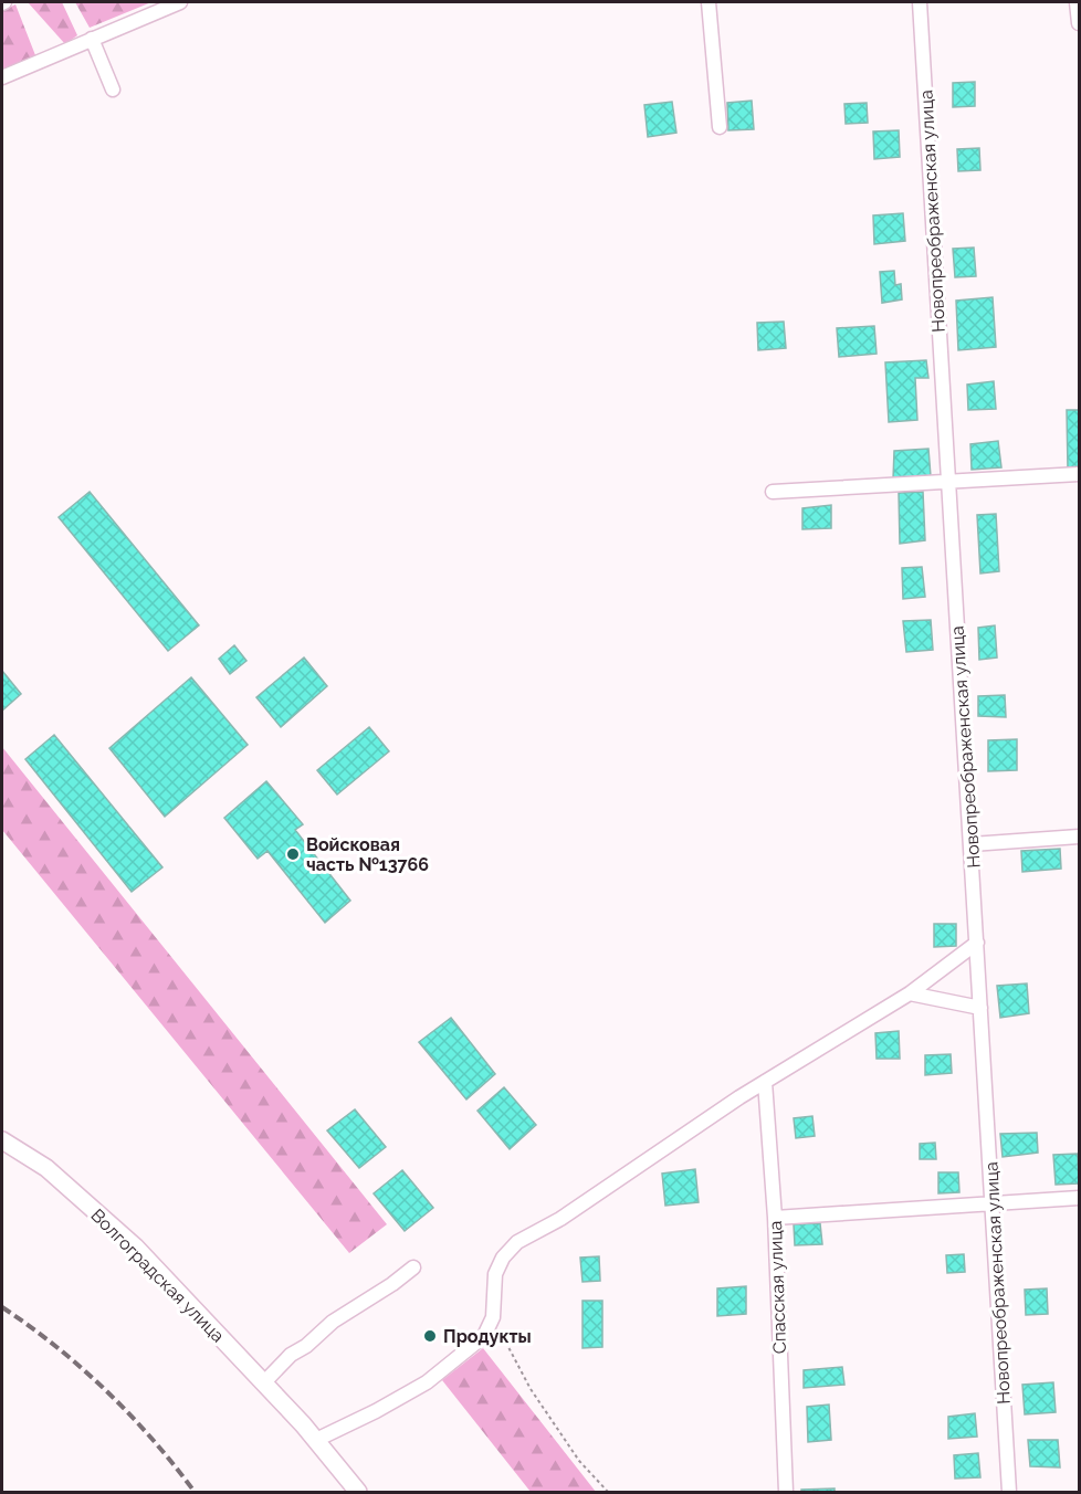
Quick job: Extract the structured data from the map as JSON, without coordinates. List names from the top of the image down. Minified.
{"streets":{"main road":["Волгоградская улица"],"street":["Новопреображенская улица","Спасская улица"]},"places":["Войсковая часть №13766","Продукты"]}
